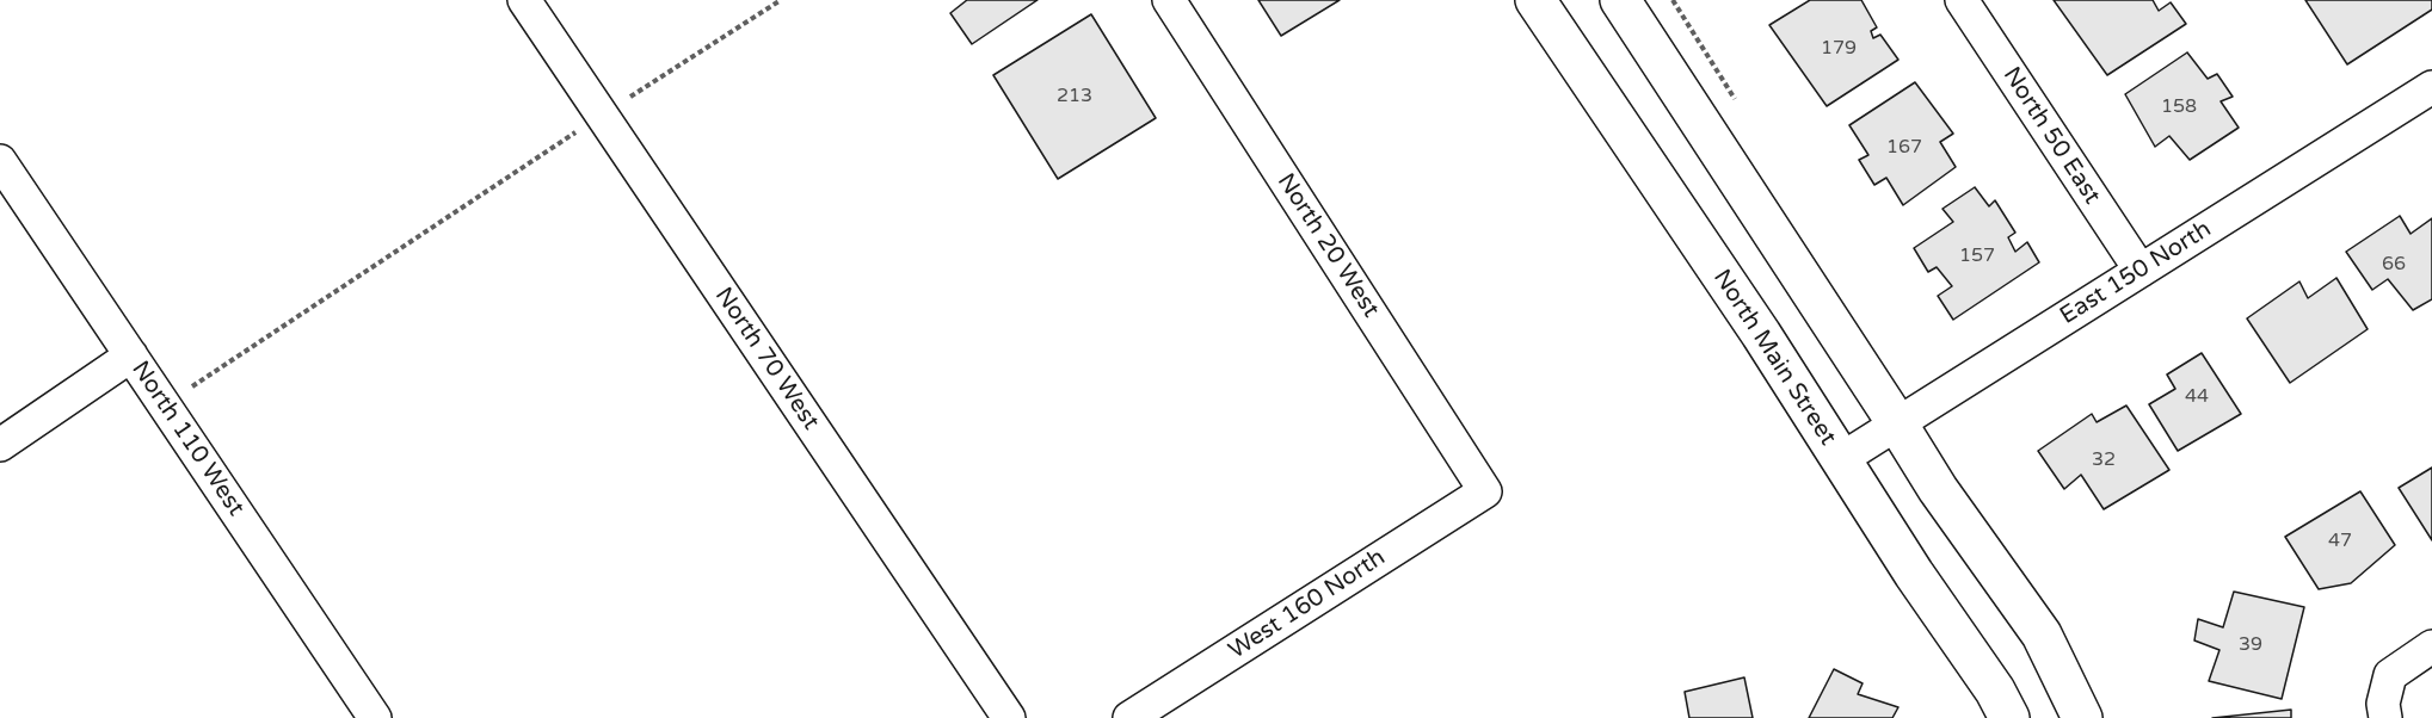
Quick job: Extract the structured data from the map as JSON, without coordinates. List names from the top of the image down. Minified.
{"streets":{"main road":["North Main Street"],"street":["North 50 East","North 20 West","East 150 North","North 70 West","North 110 West","West 160 North"]},"crossings":[["North 50 East","East 150 North"],["North 20 West","West 160 North"],["East 150 North","North Main Street"]],"house_numbers":["179","213","158","167","157","66","44","32","47","39"]}
